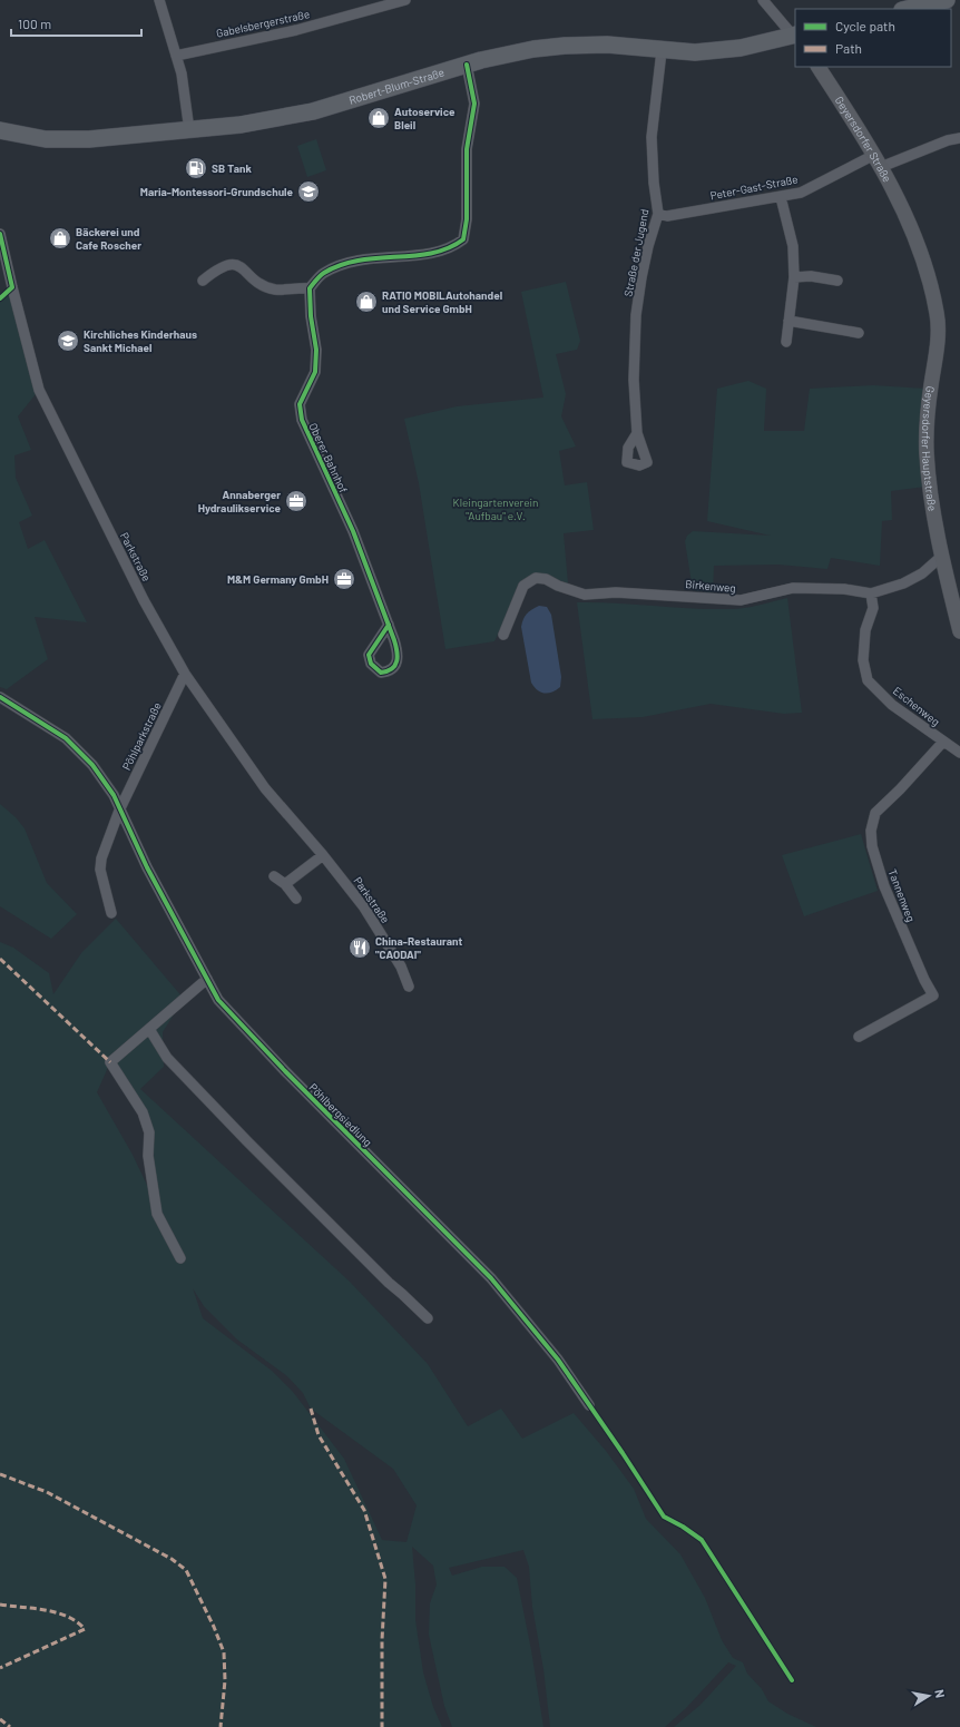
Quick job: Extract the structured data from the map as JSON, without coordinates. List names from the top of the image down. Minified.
{"streets":{"main road":["Robert-Blum-Straße","Geyersdorfer Straße","Geyersdorfer Hauptstraße"],"street":["Gabelsbergerstraße","Peter-Gast-Straße","Straße der Jugend","Oberer Bahnhof","Parkstraße","Birkenweg","Eschenweg","Pöhlparkstraße","Tannenweg","Pöhlbergsiedlung"]},"crossings":[["Robert-Blum-Straße","Straße der Jugend"],["Geyersdorfer Straße","Peter-Gast-Straße"],["Geyersdorfer Straße","Geyersdorfer Hauptstraße"],["Peter-Gast-Straße","Straße der Jugend"],["Geyersdorfer Hauptstraße","Birkenweg"],["Parkstraße","Pöhlparkstraße"],["Birkenweg","Eschenweg"],["Eschenweg","Tannenweg"],["Pöhlparkstraße","Pöhlbergsiedlung"]],"parks":["Kleingartenverein \"Aufbau\" e.V."],"places":{"shop":["Autoservice Bleil","Bäckerei und Cafe Roscher","RATIO MOBILAutohandel und Service GmbH"],"fuel station":["SB Tank"],"school or university":["Maria-Montessori-Grundschule","Kirchliches Kinderhaus Sankt Michael"],"office":["Annaberger Hydraulikservice","M&M Germany GmbH"],"restaurant":["China-Restaurant \"CAODAI\""]},"legend":["Cycle path","Path"],"scale_bar":"100 m","north":"right"}
